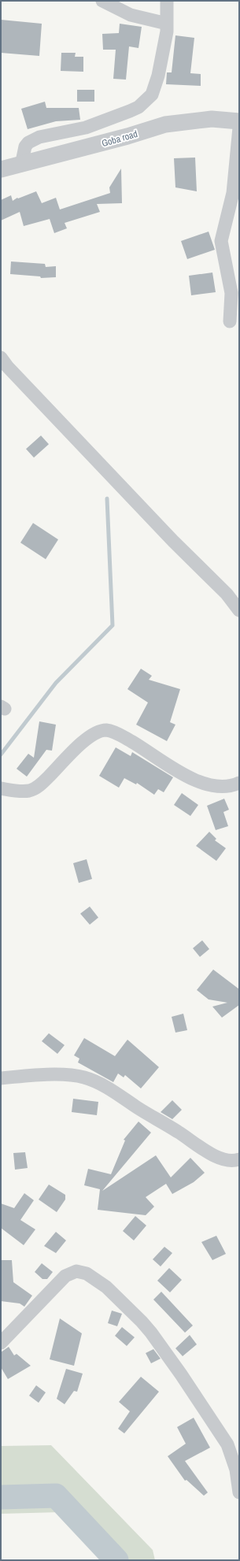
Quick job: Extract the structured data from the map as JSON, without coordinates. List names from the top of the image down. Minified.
{"streets":{"street":["Goba road"]}}
